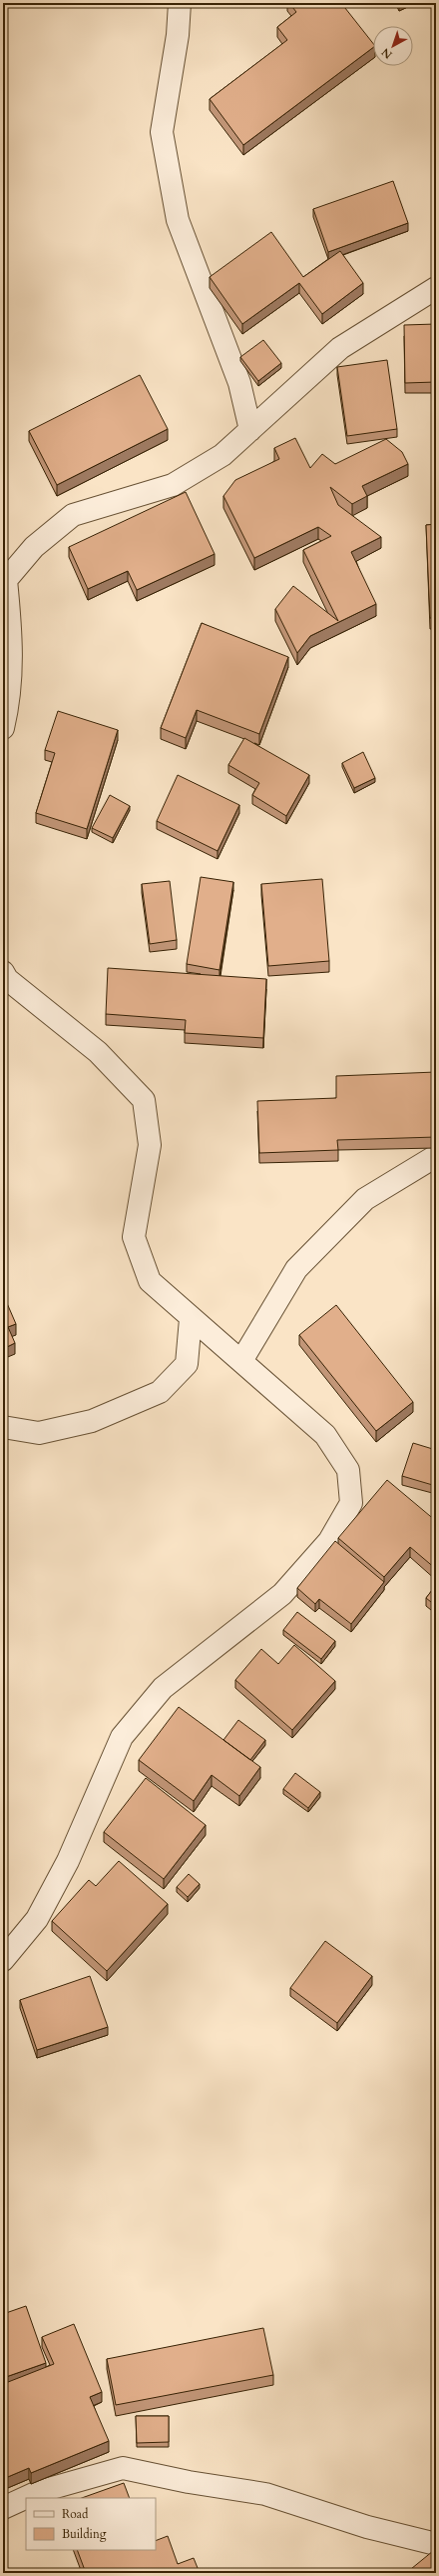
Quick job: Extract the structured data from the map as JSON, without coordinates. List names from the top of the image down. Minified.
{"legend":["Road","Building"],"north":"bottom left"}
